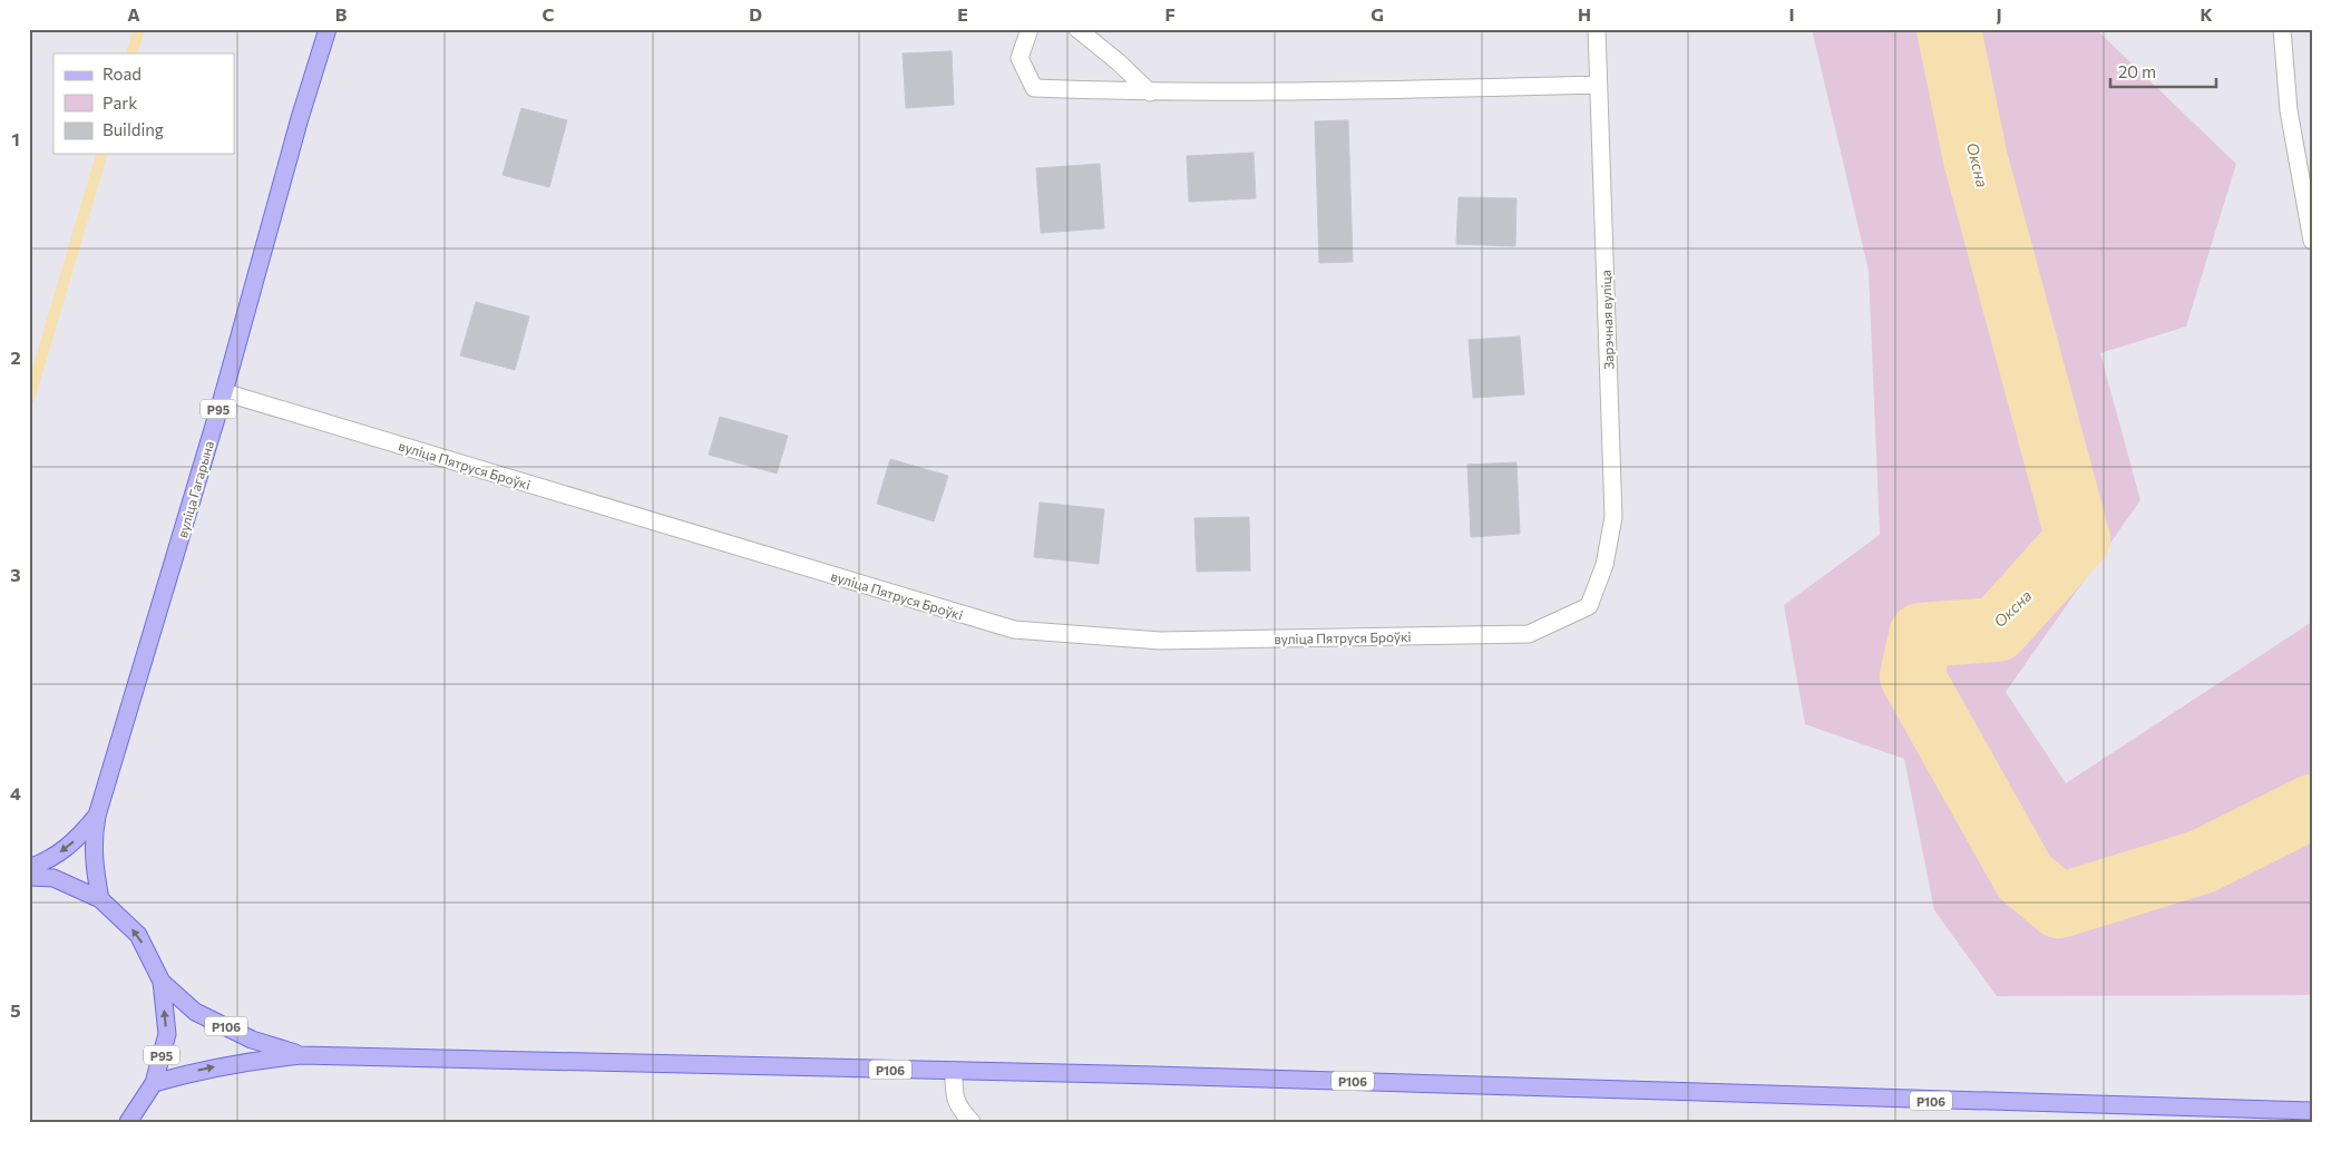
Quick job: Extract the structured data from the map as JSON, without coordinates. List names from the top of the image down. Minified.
{"streets":{"main road":["Р95","вуліца Гагарына","Р106"],"street":["Зарэчная вуліца","вуліца Пятруся Броўкі"]},"crossings":[["Зарэчная вуліца","вуліца Пятруся Броўкі"],["Р95","вуліца Гагарына"],["Р95","Р106"],["вуліца Пятруся Броўкі","вуліца Гагарына"]],"water":["Оксна"],"legend":["Road","Park","Building"],"scale_bar":"20 m","grid":{"columns":["A","B","C","D","E","F","G","H","I","J","K"],"rows":["1","2","3","4","5"]}}
